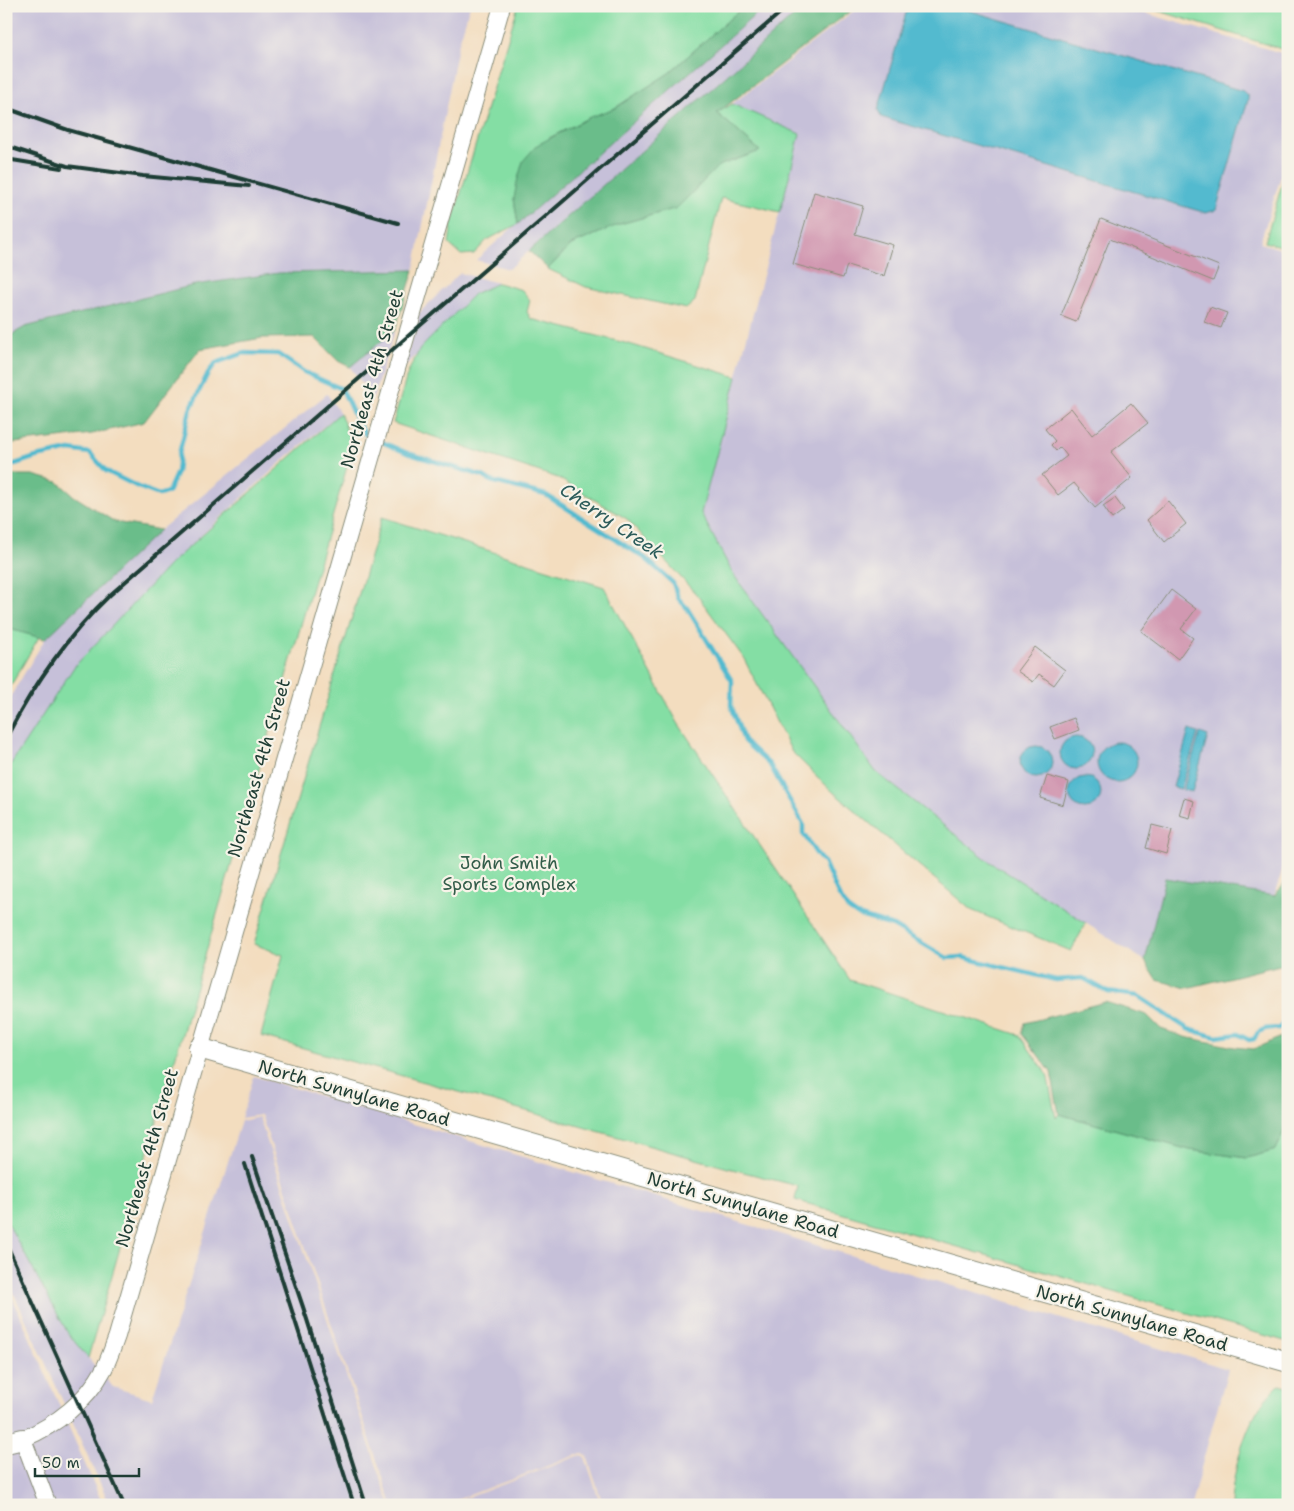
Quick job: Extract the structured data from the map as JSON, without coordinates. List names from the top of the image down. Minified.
{"streets":{"street":["Northeast 4th Street","North Sunnylane Road"]},"crossings":[["Northeast 4th Street","North Sunnylane Road"]],"water":["Cherry Creek"],"parks":["John Smith Sports Complex"],"scale_bar":"50 m"}
